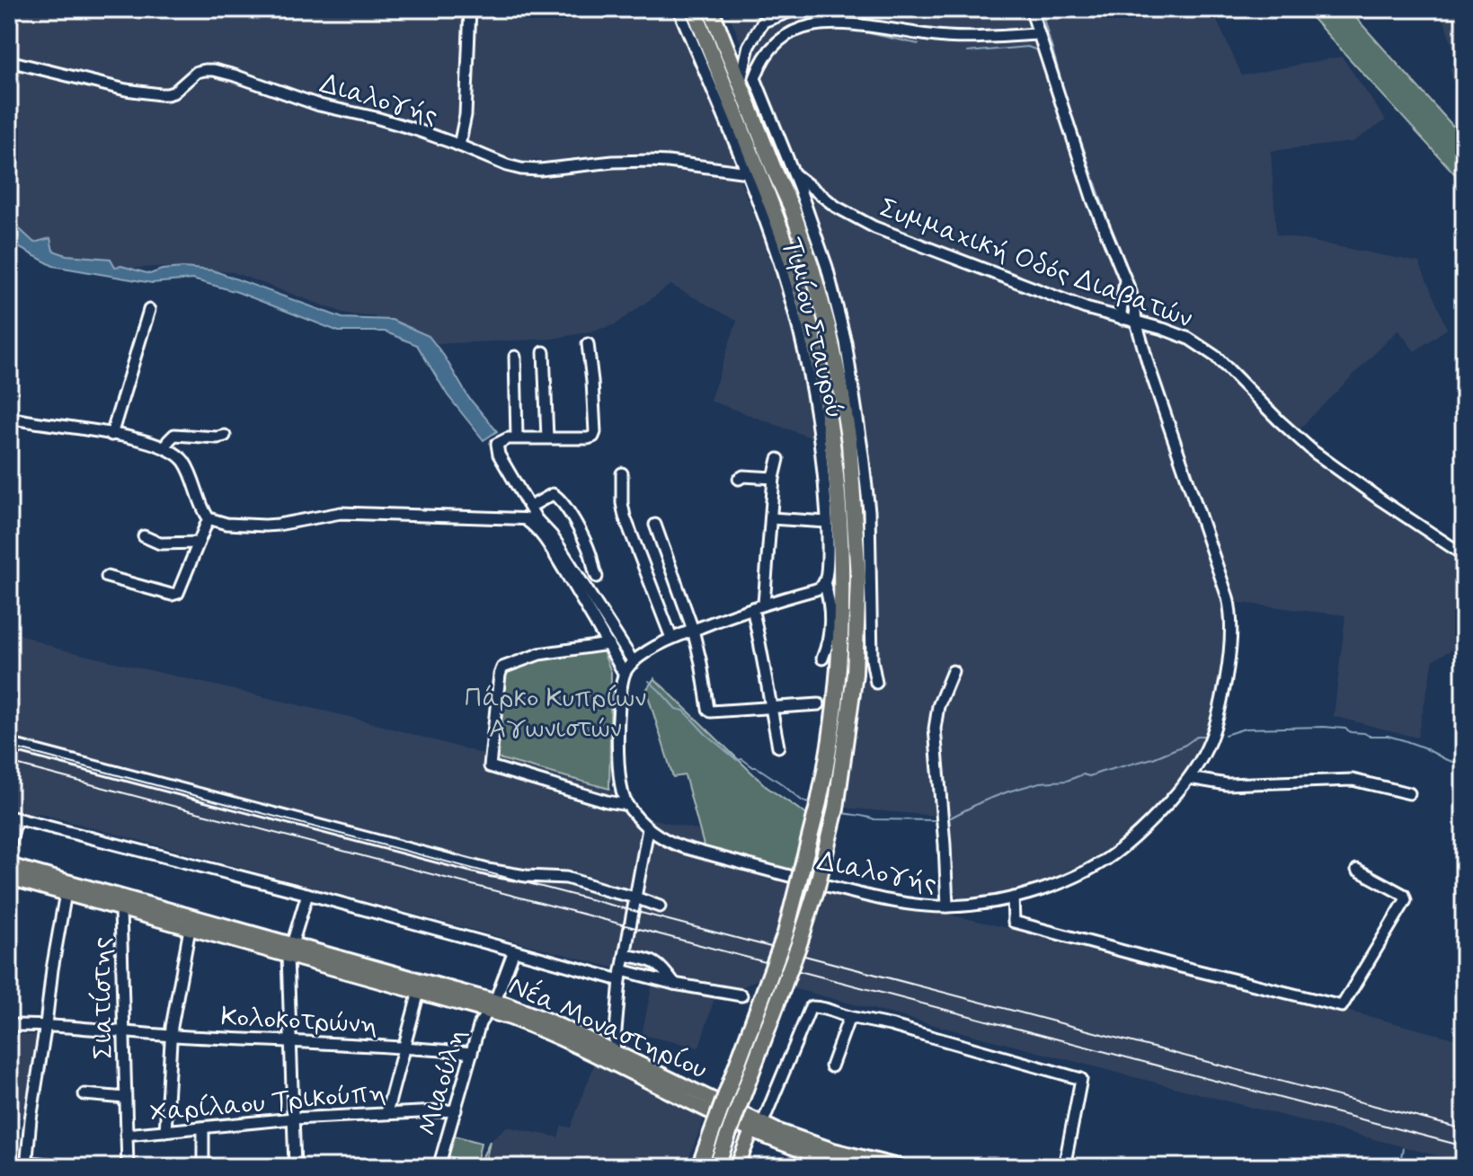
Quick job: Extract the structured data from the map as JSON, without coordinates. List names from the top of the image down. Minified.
{"streets":{"main road":["Νέα Μοναστηρίου"],"street":["Διαλογής","Συμμαχική Οδός Διαβατών","Τιμίου Σταυρού","Σιατίστης","Κολοκοτρώνη","Μιαούλη","Χαρίλαου Τρικούπη"]},"crossings":[["Διαλογής","Συμμαχική Οδός Διαβατών"],["Διαλογής","Τιμίου Σταυρού"],["Σιατίστης","Κολοκοτρώνη"],["Σιατίστης","Χαρίλαου Τρικούπη"],["Κολοκοτρώνη","Μιαούλη"],["Νέα Μοναστηρίου","Μιαούλη"],["Μιαούλη","Χαρίλαου Τρικούπη"]],"parks":["Πάρκο Κυπρίων Αγωνιστών"]}
